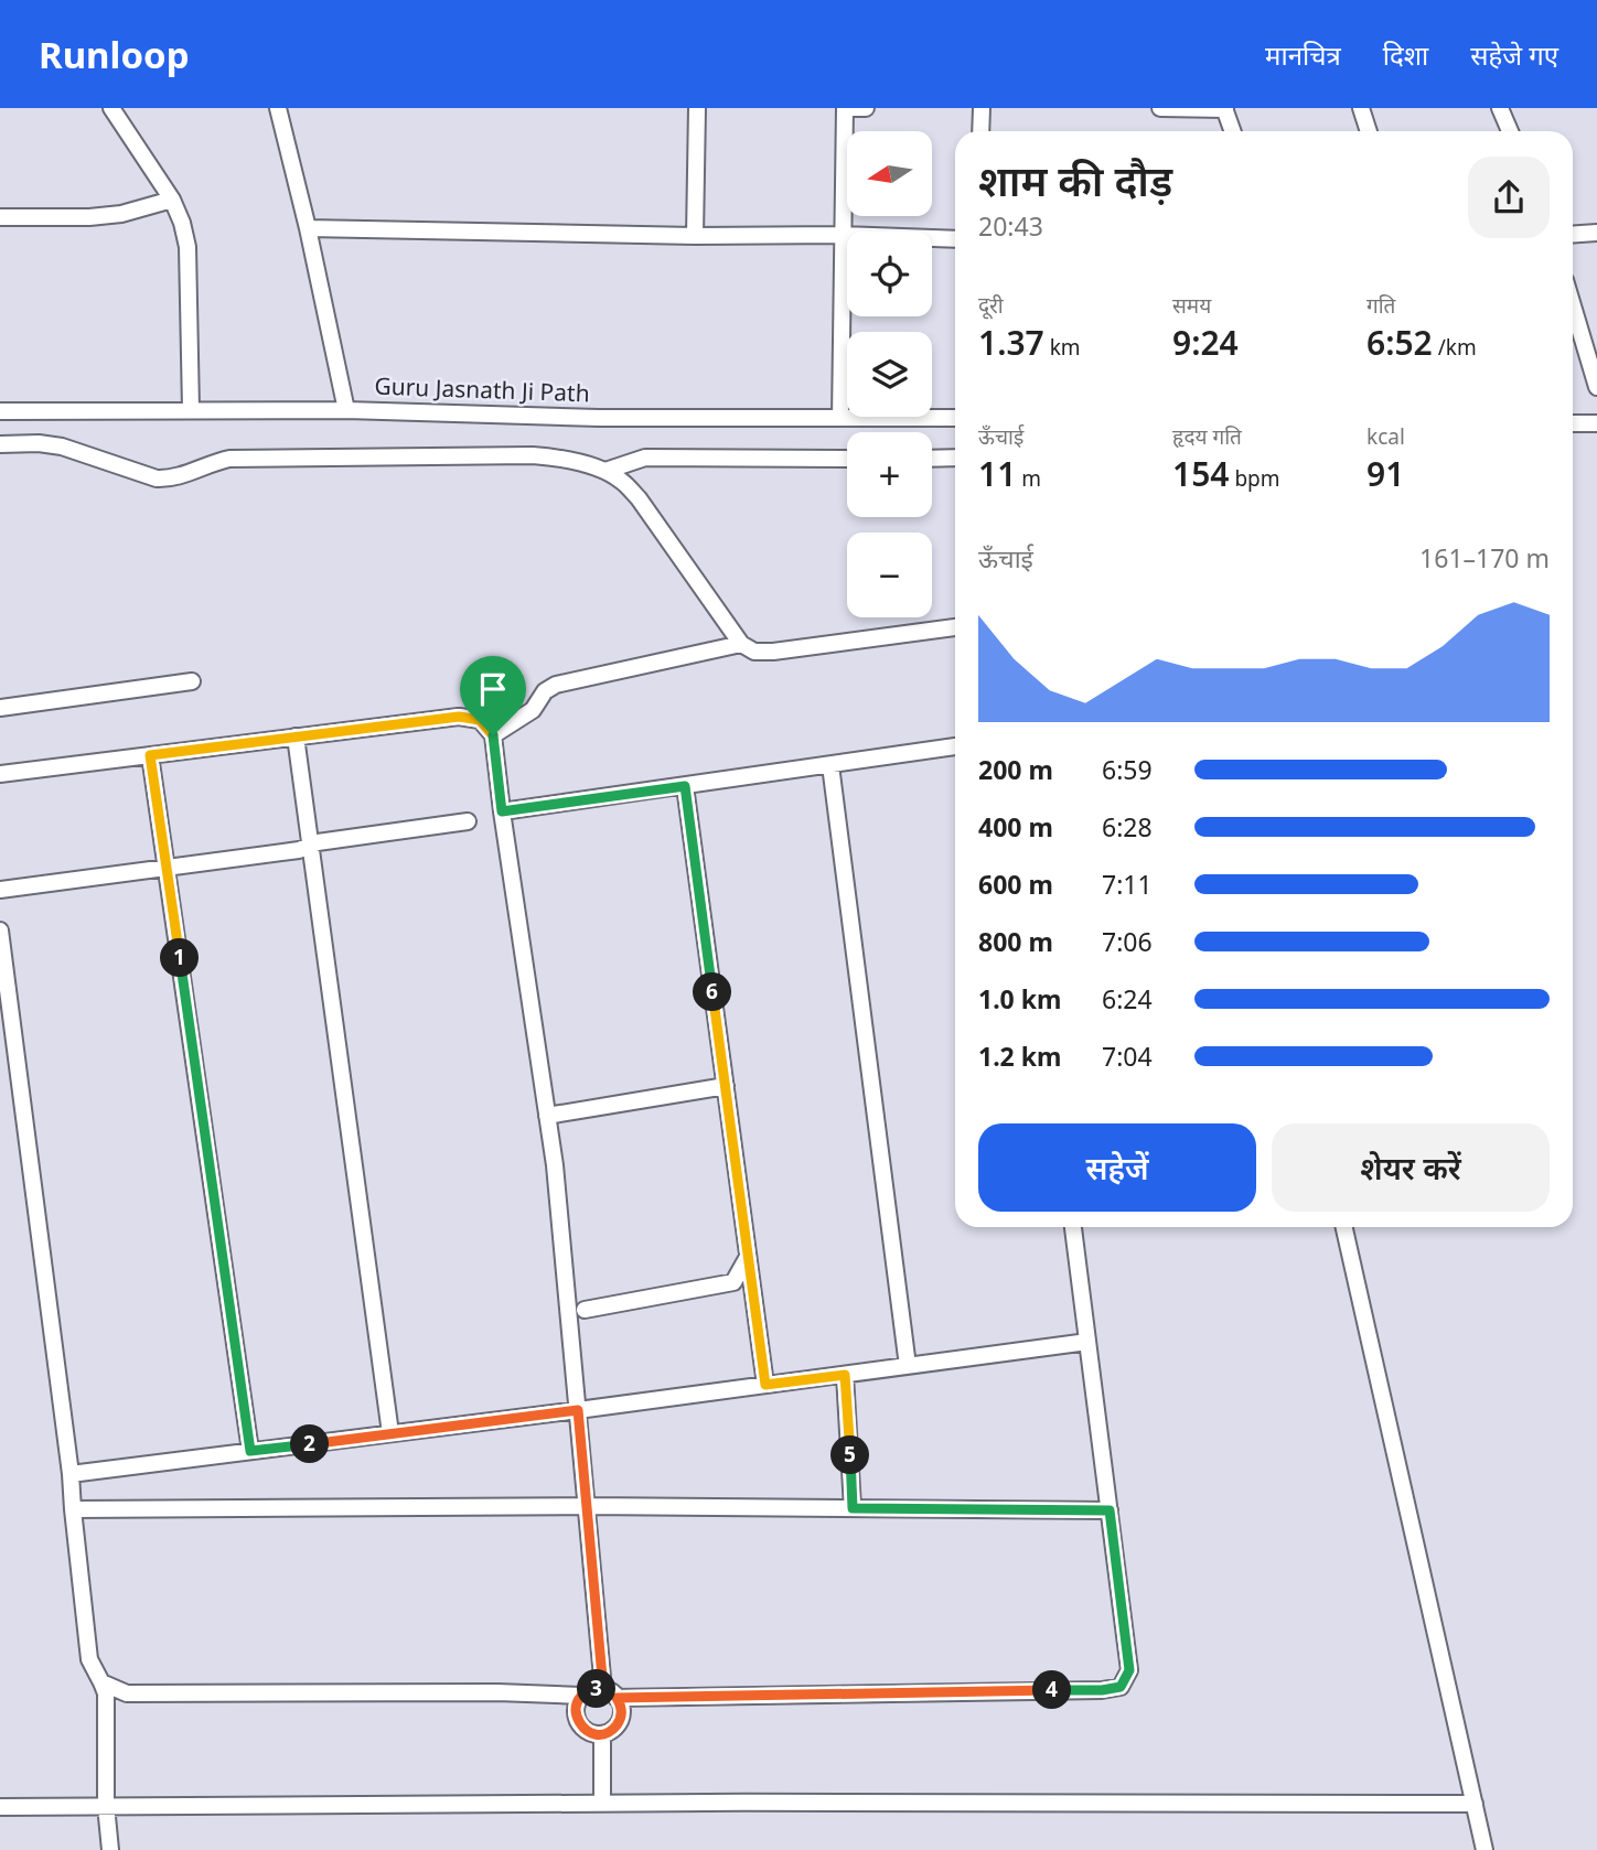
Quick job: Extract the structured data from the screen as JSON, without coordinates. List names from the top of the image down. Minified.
{"streets":{"street":["Guru Jasnath Ji Path"]},"north":"left","page":{"header":"Runloop","nav":["मानचित्र","दिशा","सहेजे गए"],"map_buttons":["+","−"],"heading":["शाम की दौड़","20:43"],"stats":[["दूरी","1.37 km"],["समय","9:24"],["गति","6:52 /km"],["ऊँचाई","11 m"],["हृदय गति","154 bpm"],["kcal","91"]],"chart":["ऊँचाई","161–170 m"],"list":[{"name":"200 m","note":"6:59"},{"name":"400 m","note":"6:28"},{"name":"600 m","note":"7:11"},{"name":"800 m","note":"7:06"},{"name":"1.0 km","note":"6:24"},{"name":"1.2 km","note":"7:04"}],"pins":["1","6","2","5","3","4"],"buttons":["सहेजें","शेयर करें"]}}
